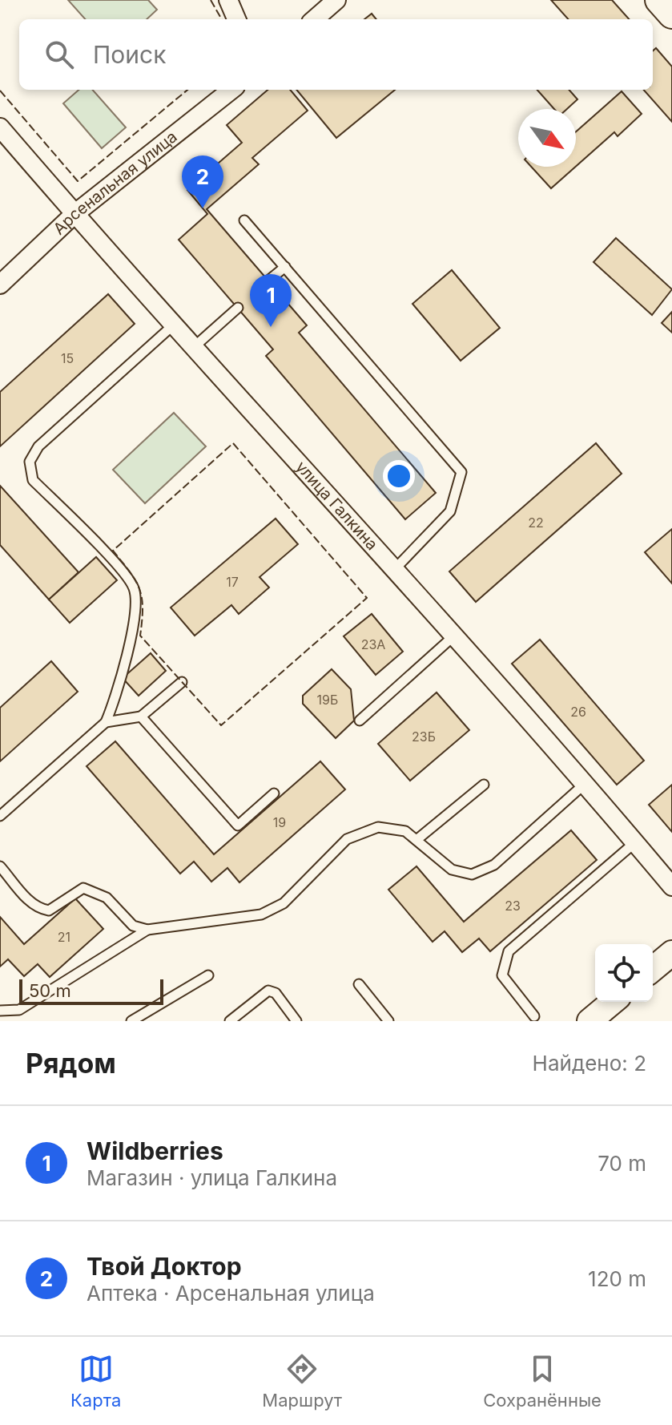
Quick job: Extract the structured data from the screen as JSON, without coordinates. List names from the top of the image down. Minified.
{"streets":{"street":["Арсенальная улица","улица Галкина"]},"crossings":[["Арсенальная улица","улица Галкина"]],"house_numbers":["15","22","17","23А","19Б","26","23Б","19","23","21"],"scale_bar":"50 m","north":"bottom right","page":{"search":"Поиск","pins":["2","1"],"scale":"50 m","heading":["Рядом","Найдено: 2"],"list":[{"mark":"1","name":"Wildberries","note":"Магазин · улица Галкина","value":"70 m"},{"mark":"2","name":"Твой Доктор","note":"Аптека · Арсенальная улица","value":"120 m"}],"nav":["Карта","Маршрут","Сохранённые"]}}
